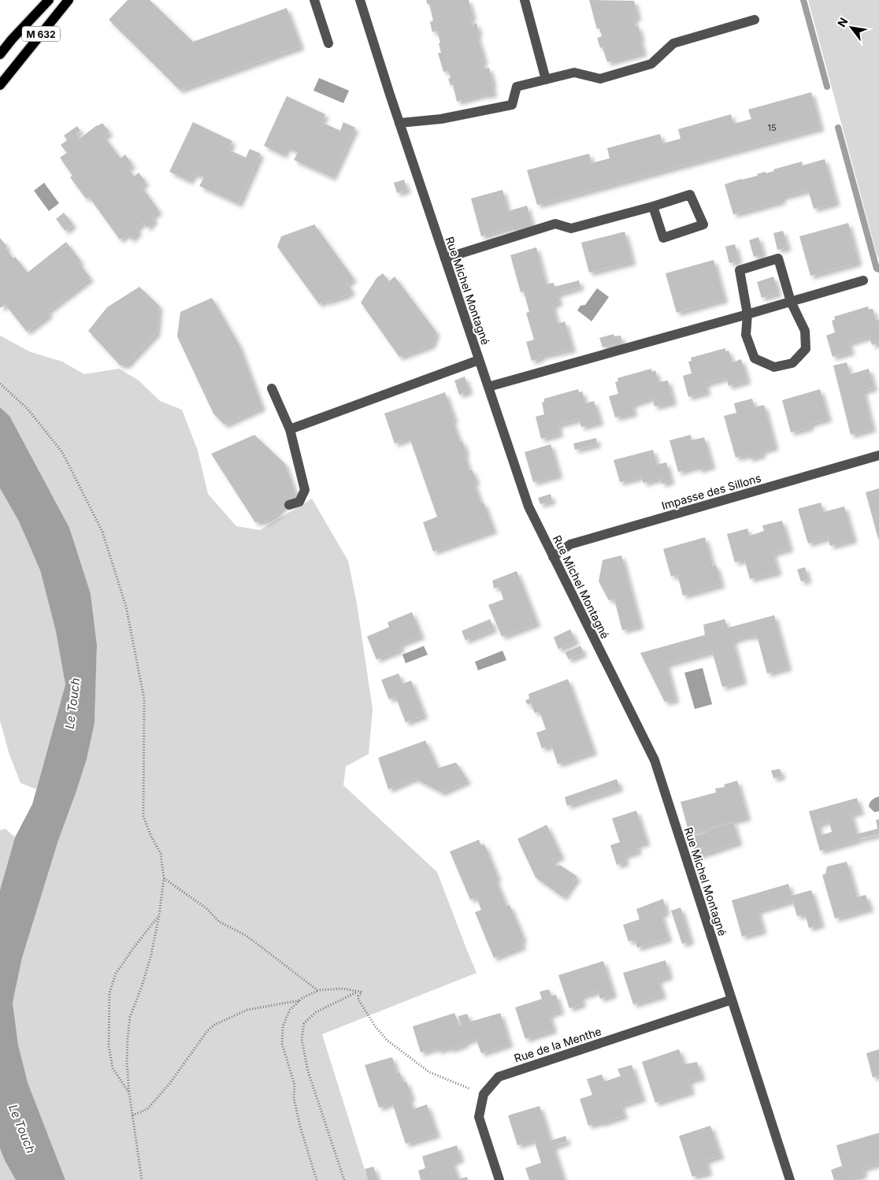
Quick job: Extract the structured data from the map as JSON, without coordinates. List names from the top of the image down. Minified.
{"streets":{"main road":["M 632"],"street":["Rue Michel Montagné","Impasse des Sillons","Rue de la Menthe"]},"crossings":[["Rue Michel Montagné","Impasse des Sillons"],["Rue Michel Montagné","Rue de la Menthe"]],"water":["Le Touch"],"house_numbers":["15"],"north":"top left"}
